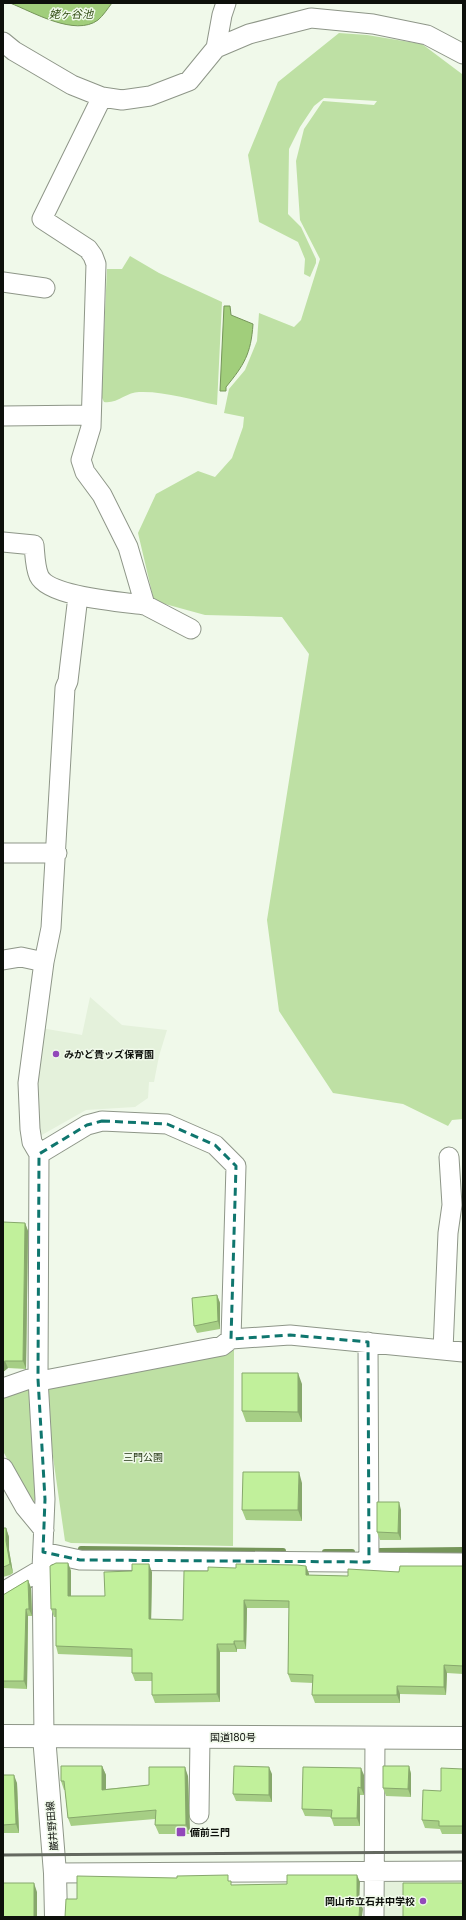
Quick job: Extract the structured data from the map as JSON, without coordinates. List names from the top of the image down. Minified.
{"streets":{"main road":["国道180号","巌井野田線"]},"crossings":[["国道180号","巌井野田線"]],"water":["姥ヶ谷池"],"parks":["三門公園"],"places":{"other":["みかど貴ッズ保育園","岡山市立石井中学校"],"transit":["備前三門"]}}
